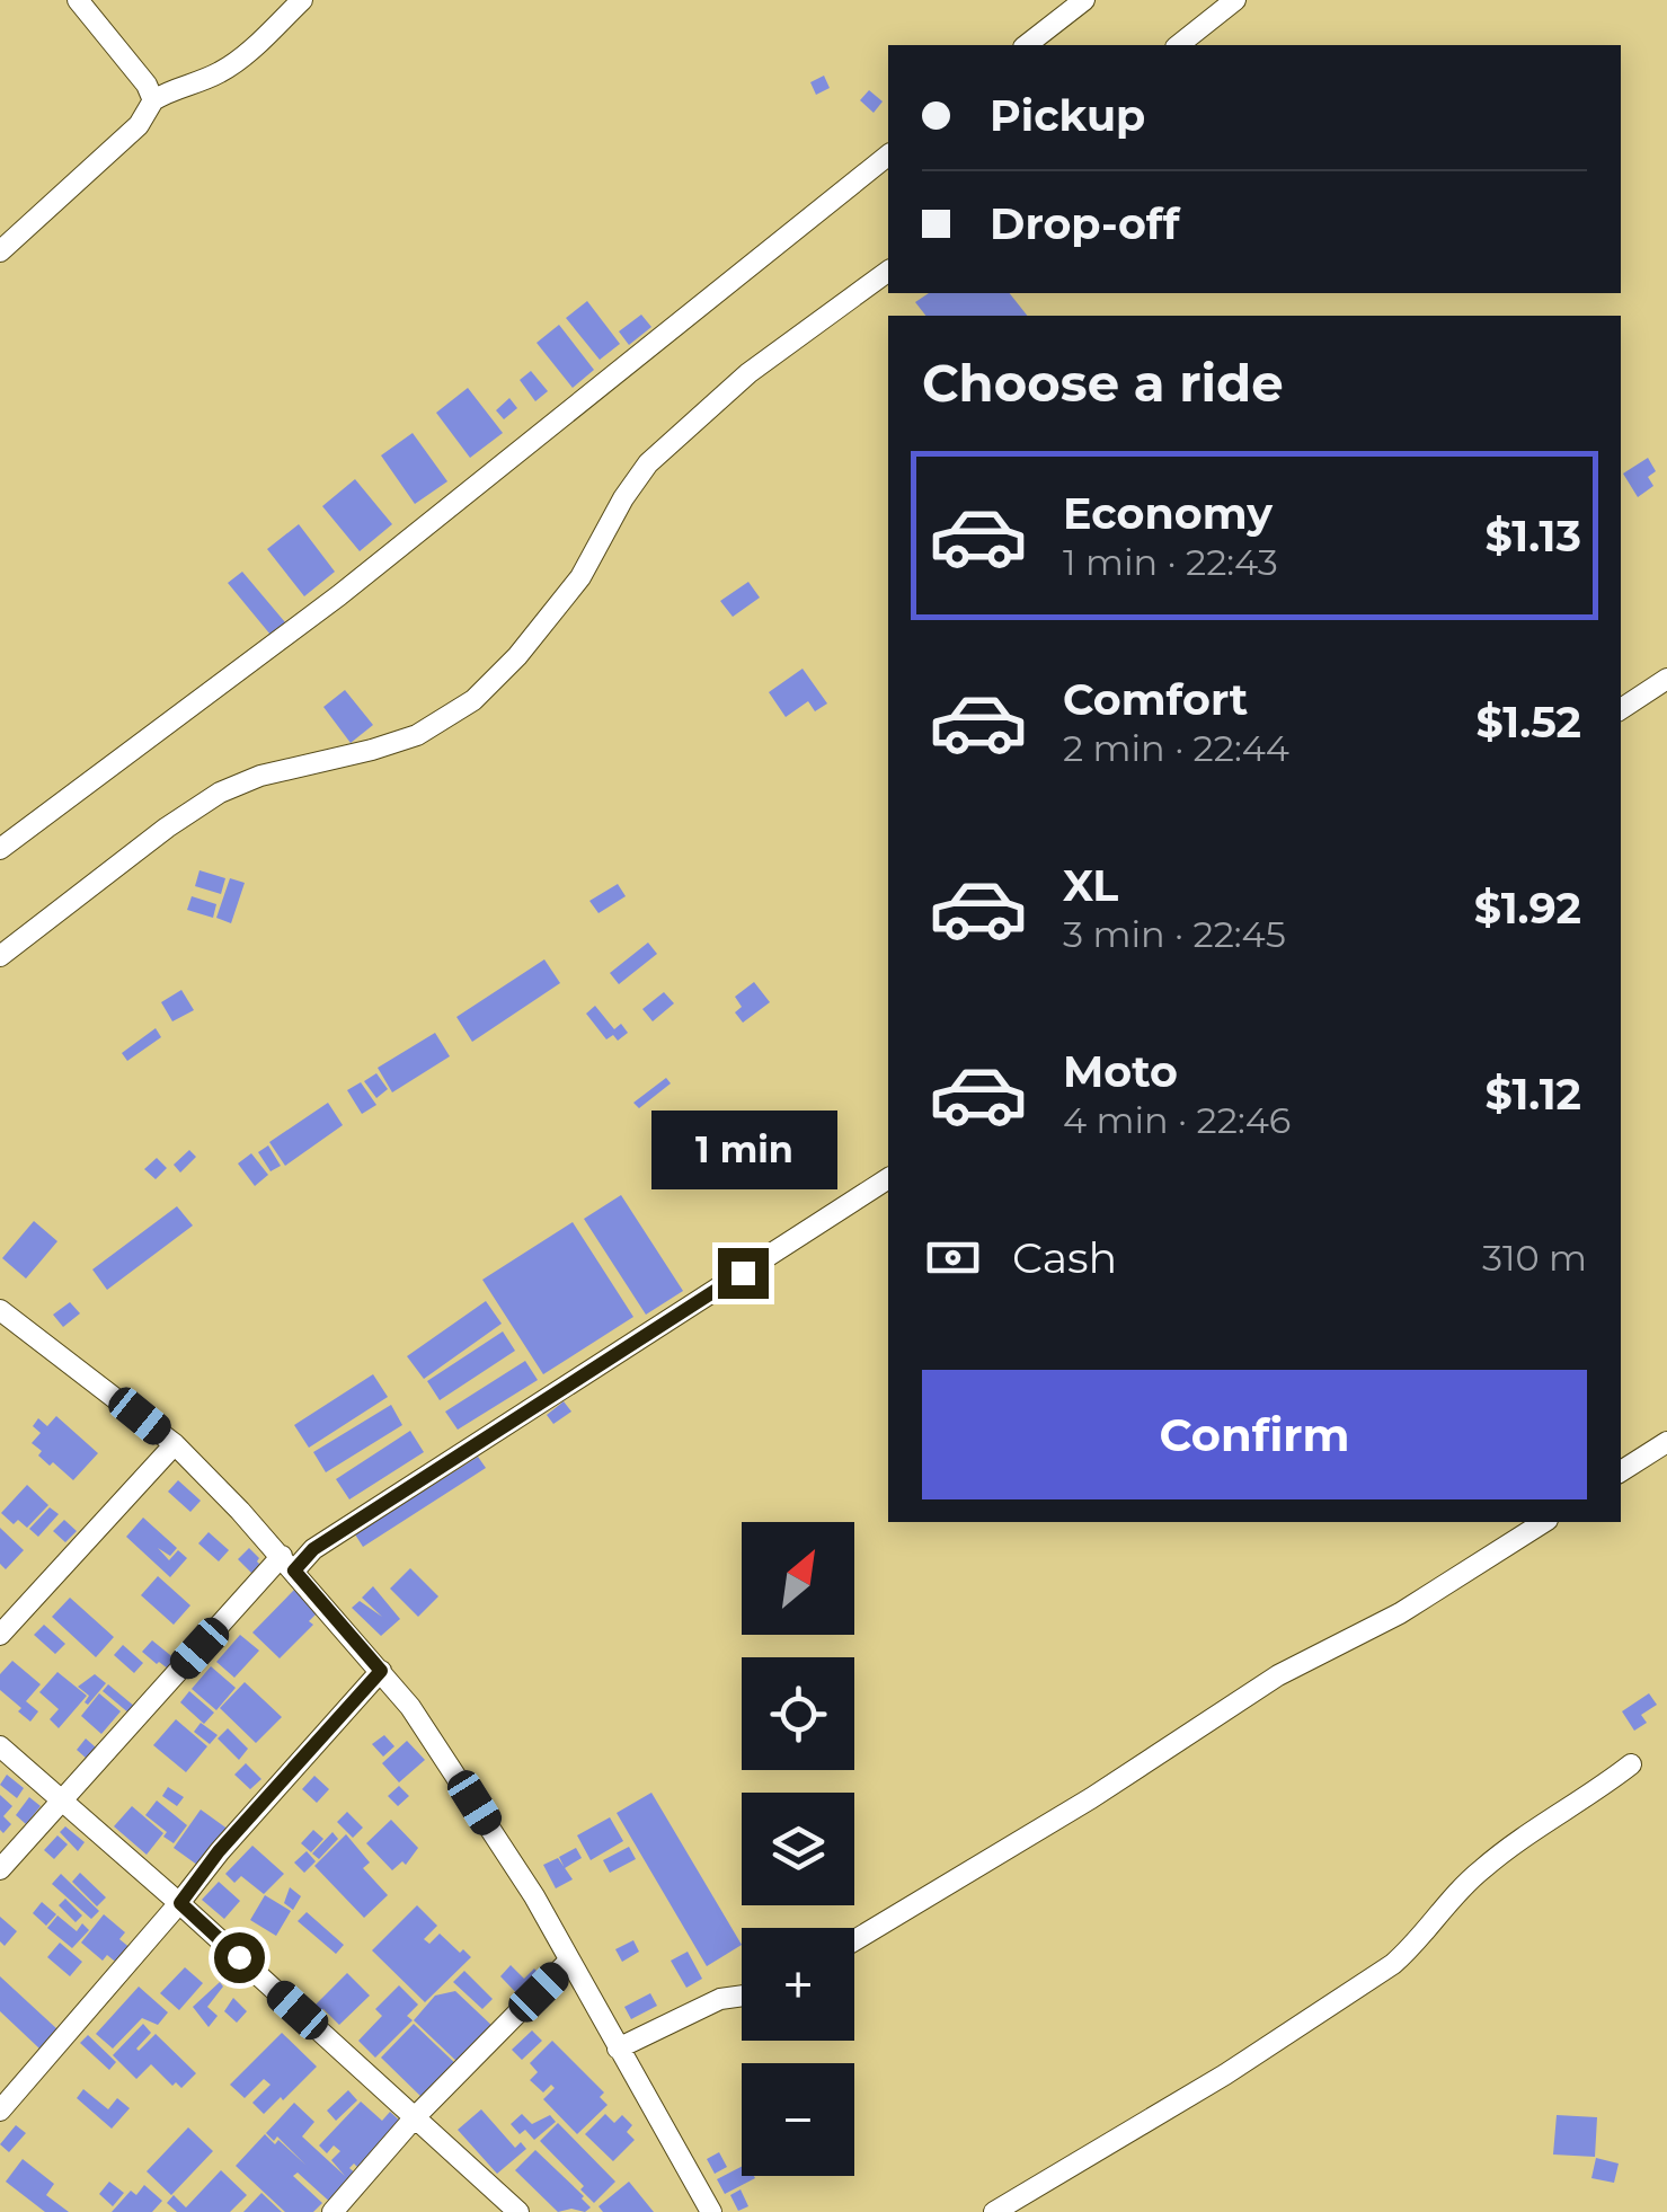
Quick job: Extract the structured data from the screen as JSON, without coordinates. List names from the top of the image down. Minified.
{"north":"top right","page":{"banner":["Pickup","Drop-off"],"heading":"Choose a ride","list":[{"name":"Economy","note":"1 min · 22:43","value":"$1.13"},{"name":"Comfort","note":"2 min · 22:44","value":"$1.52"},{"name":"XL","note":"3 min · 22:45","value":"$1.92"},{"name":"Moto","note":"4 min · 22:46","value":"$1.12"}],"bubble":"1 min","pay":["Cash","310 m"],"buttons":"Confirm","map_buttons":["+","−"]}}
